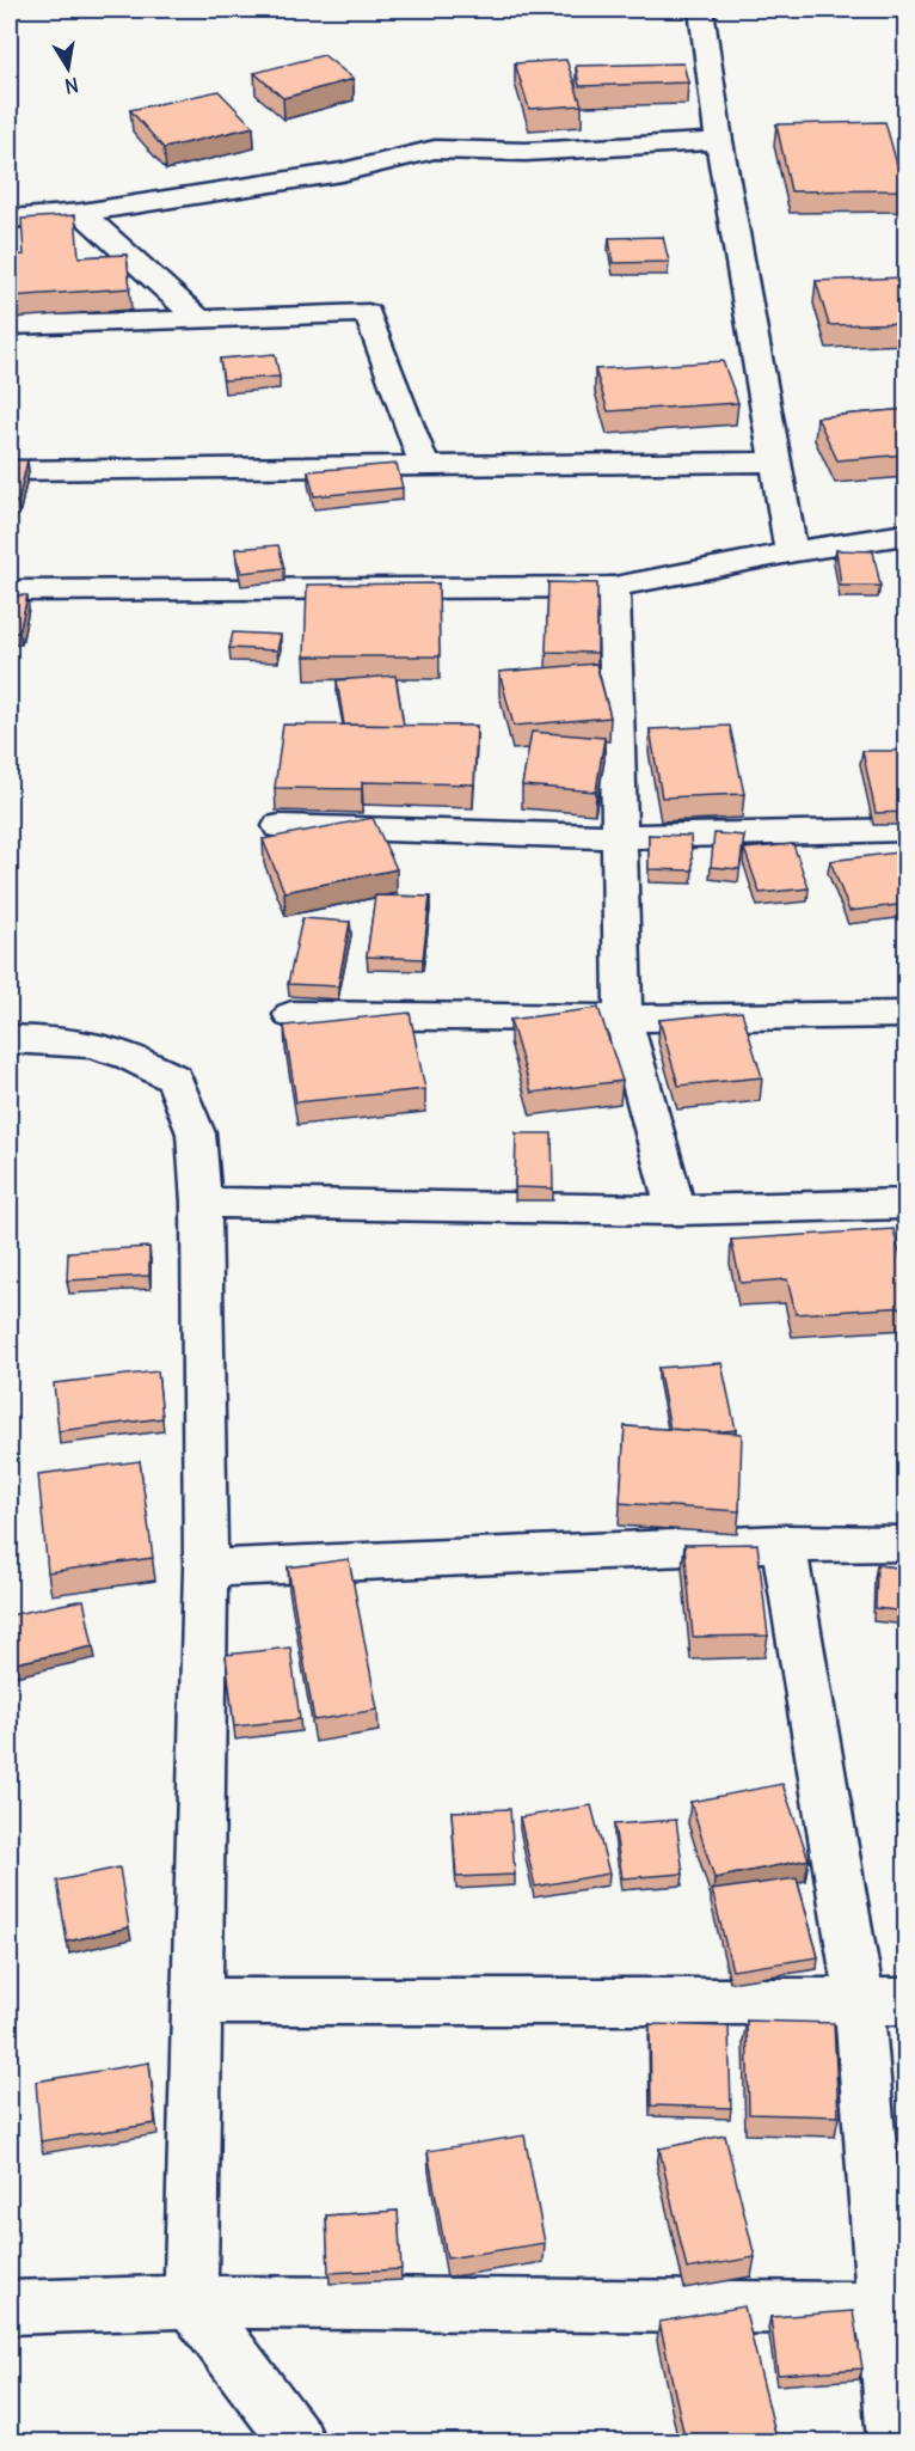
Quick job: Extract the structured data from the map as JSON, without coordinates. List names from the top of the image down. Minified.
{"north":"bottom"}
